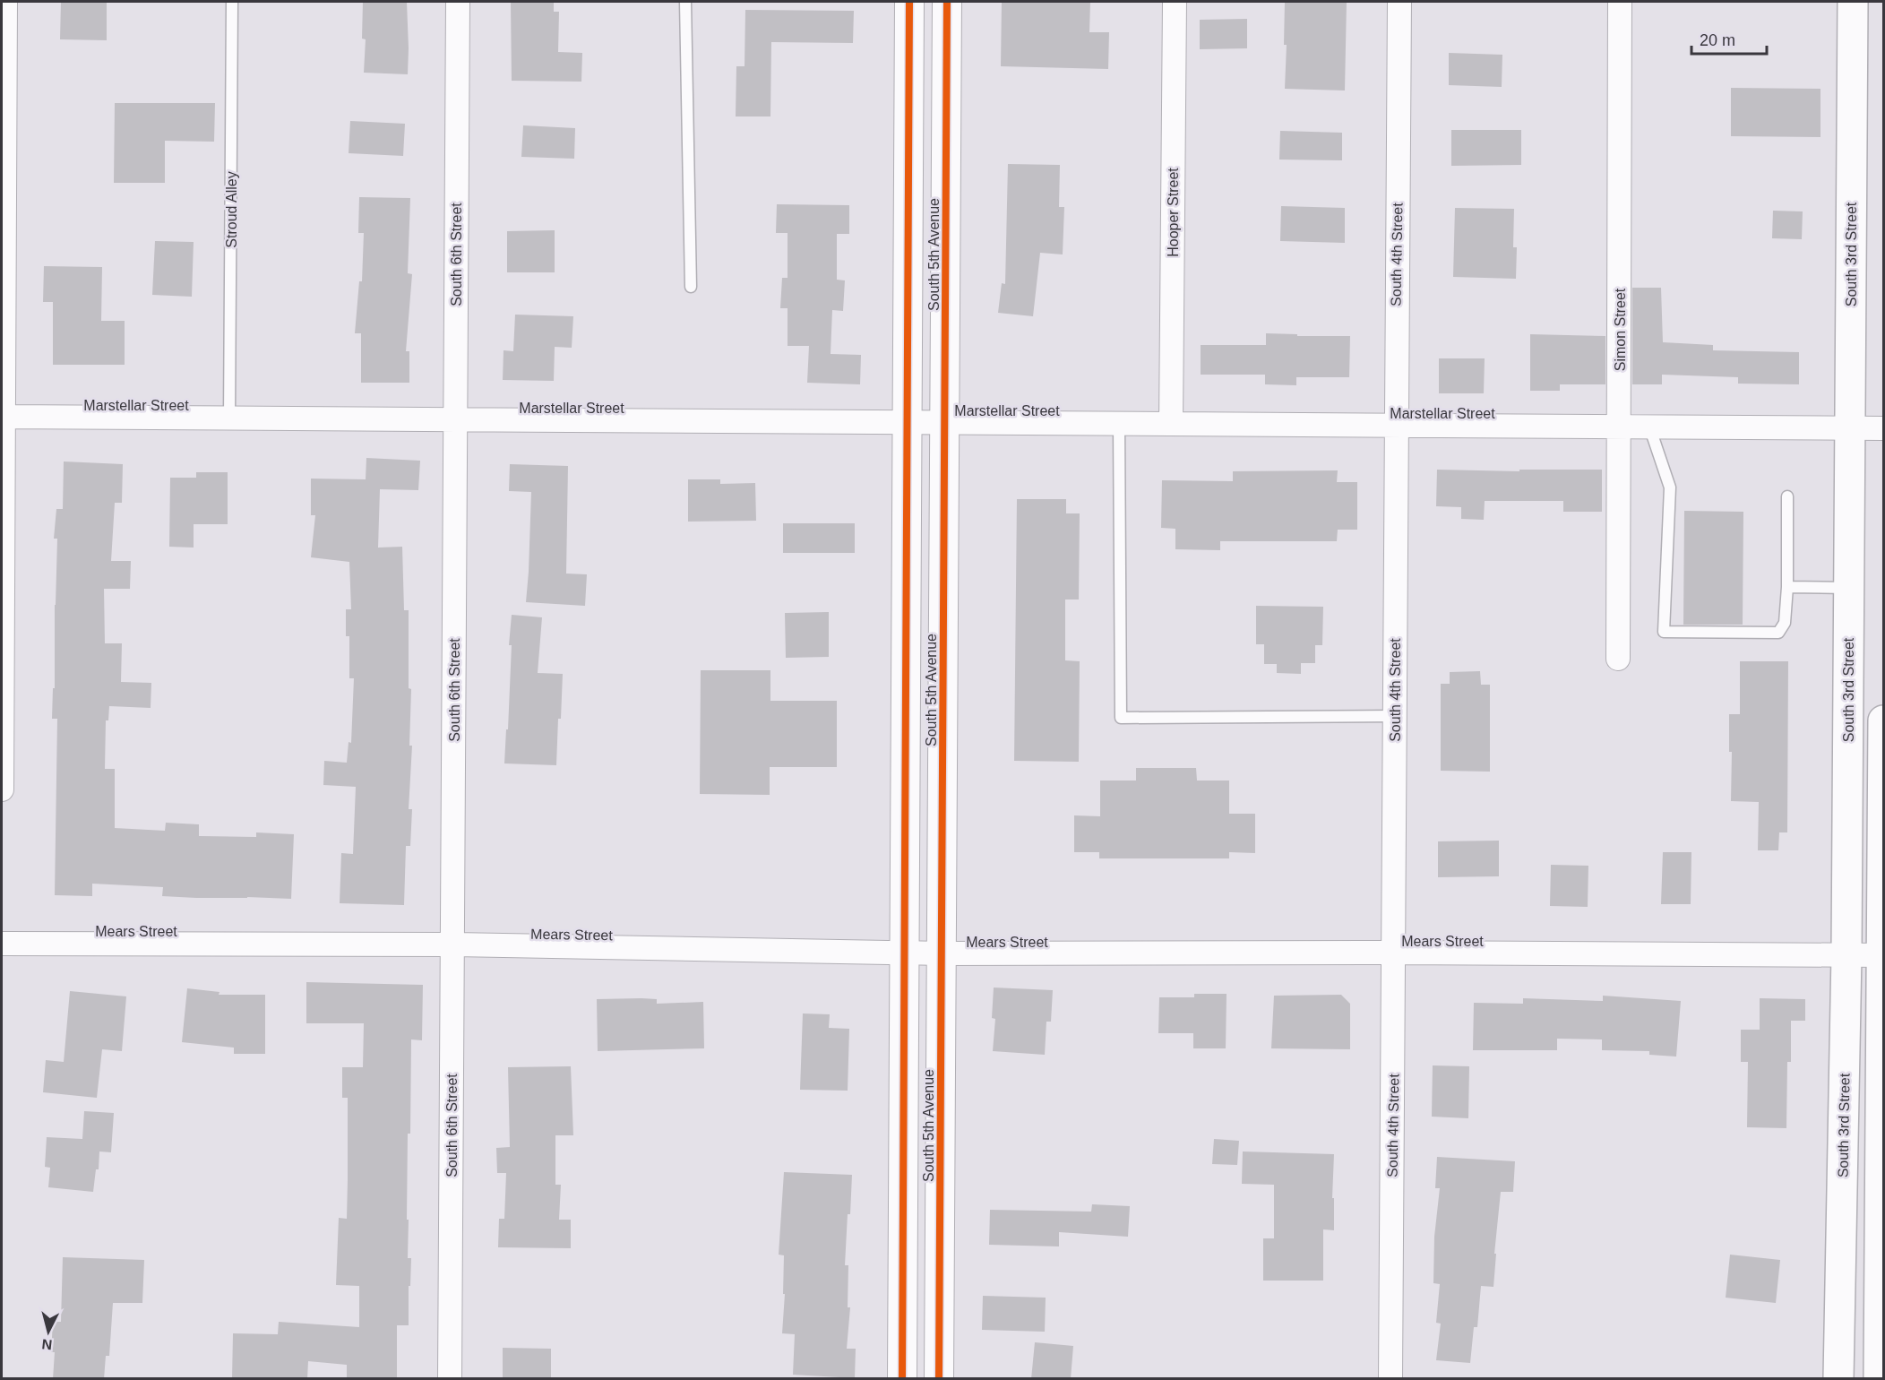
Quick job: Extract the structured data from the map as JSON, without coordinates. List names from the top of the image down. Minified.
{"streets":{"highway":["South 3rd Street"],"street":["Hooper Street","South 6th Street","South 5th Avenue","South 4th Street","Simon Street","Marstellar Street","Mears Street"],"lane":["Stroud Alley"]},"crossings":[["Stroud Alley","Marstellar Street"],["Hooper Street","Marstellar Street"],["South 6th Street","Marstellar Street"],["South 6th Street","Mears Street"],["South 5th Avenue","Marstellar Street"],["South 5th Avenue","Mears Street"],["South 4th Street","Marstellar Street"],["South 4th Street","Mears Street"],["South 3rd Street","Marstellar Street"],["South 3rd Street","Mears Street"],["Simon Street","Marstellar Street"]],"scale_bar":"20 m","north":"bottom"}
